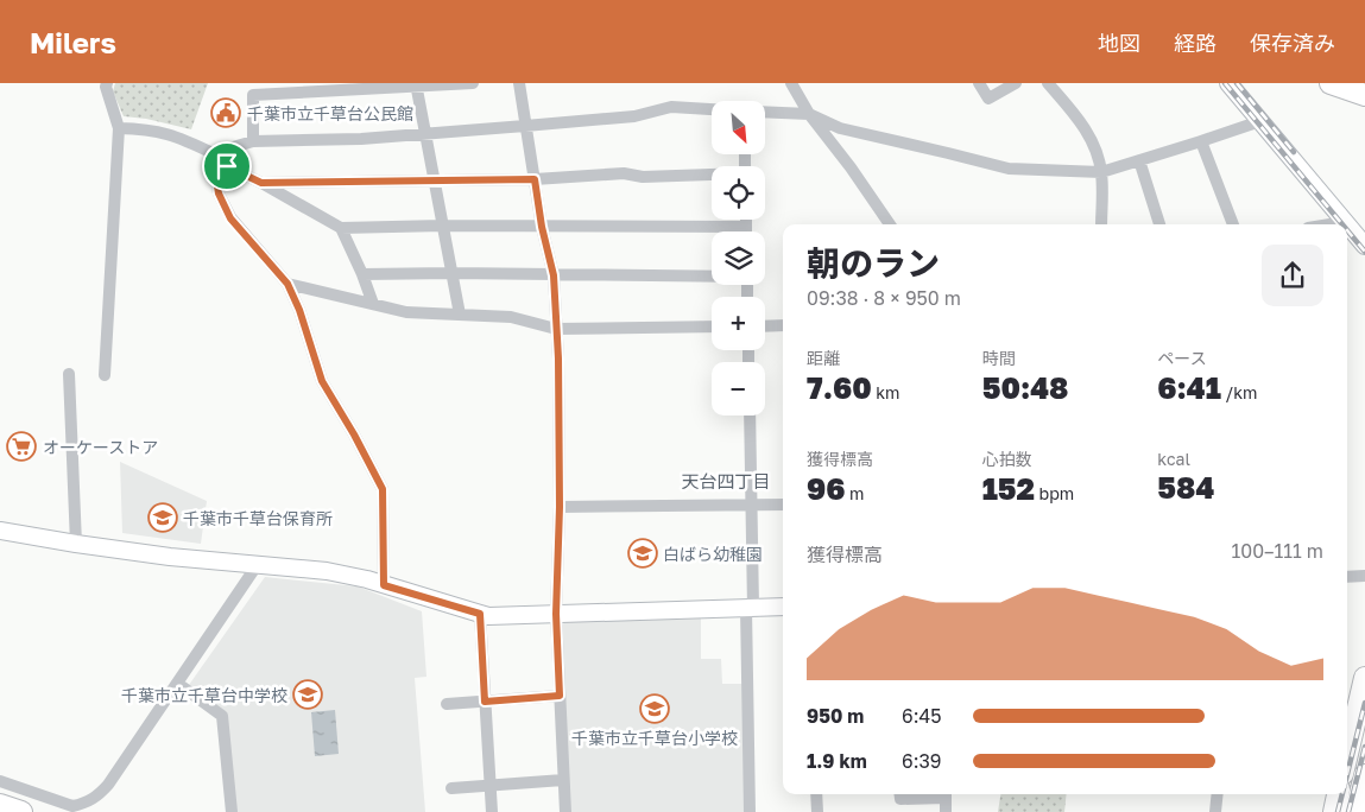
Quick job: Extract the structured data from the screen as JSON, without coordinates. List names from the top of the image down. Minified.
{"districts":["天台四丁目"],"places":{"public building":["千葉市立千草台公民館"],"supermarket":["オーケーストア"],"school or university":["千葉市千草台保育所","白ばら幼稚園","千葉市立千草台中学校","千葉市立千草台小学校"]},"north":"bottom right","page":{"header":"Milers","nav":["地図","経路","保存済み"],"map_buttons":["+","−"],"heading":["朝のラン","09:38 · 8 × 950 m"],"stats":[["距離","7.60 km"],["時間","50:48"],["ペース","6:41 /km"],["獲得標高","96 m"],["心拍数","152 bpm"],["kcal","584"]],"chart":["獲得標高","100–111 m"],"list":[{"name":"950 m","note":"6:45"},{"name":"1.9 km","note":"6:39"}]}}
